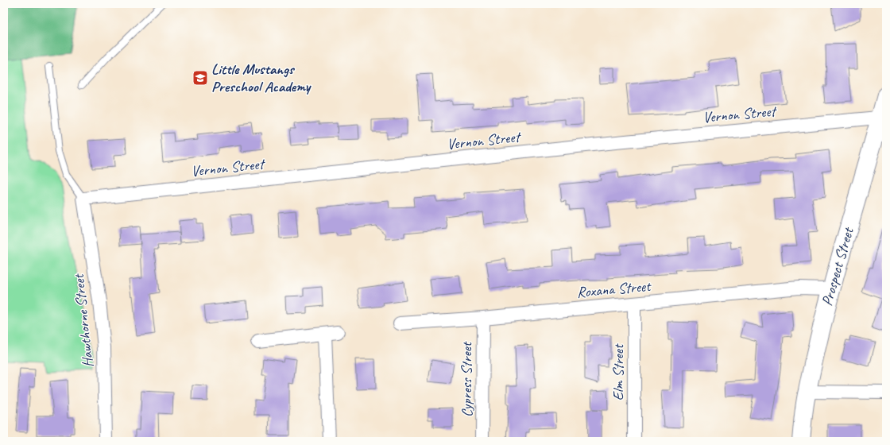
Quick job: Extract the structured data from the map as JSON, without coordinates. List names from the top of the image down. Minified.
{"streets":{"street":["Vernon Street","Prospect Street","Roxana Street","Hawthorne Street","Elm Street","Cypress Street"]},"crossings":[["Vernon Street","Prospect Street"],["Vernon Street","Hawthorne Street"],["Prospect Street","Roxana Street"],["Roxana Street","Elm Street"],["Roxana Street","Cypress Street"]],"places":{"school or university":["Little Mustangs Preschool Academy"]}}
